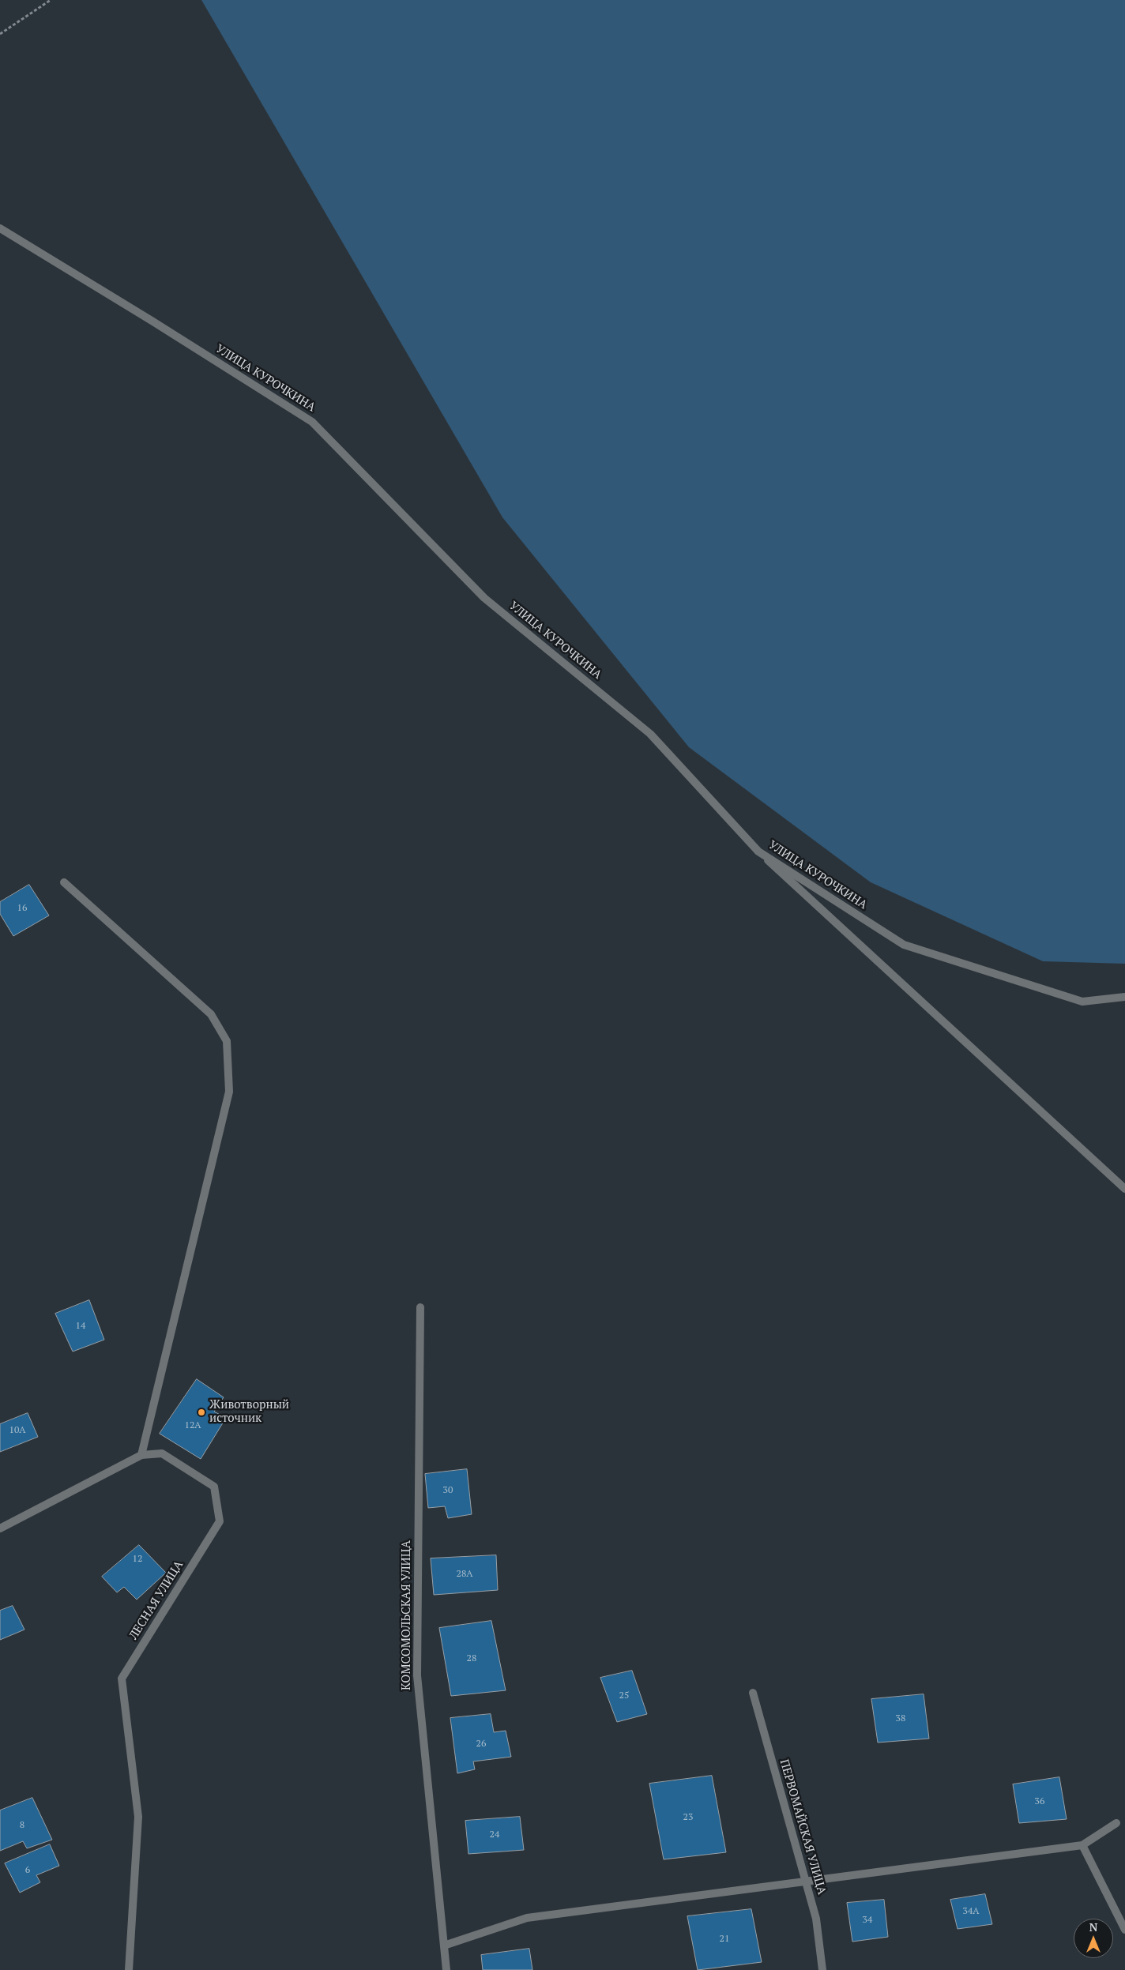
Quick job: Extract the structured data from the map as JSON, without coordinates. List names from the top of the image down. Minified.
{"streets":{"street":["УЛИЦА КУРОЧКИНА","ЛЕСНАЯ УЛИЦА","КОМСОМОЛЬСКАЯ УЛИЦА","ПЕРВОМАЙСКАЯ УЛИЦА"]},"places":["Животворный источник"],"house_numbers":["16","14","12А","10А","30","12","28А","28","25","38","26","36","23","8","24","6","34А","34","21"],"north":"top"}
